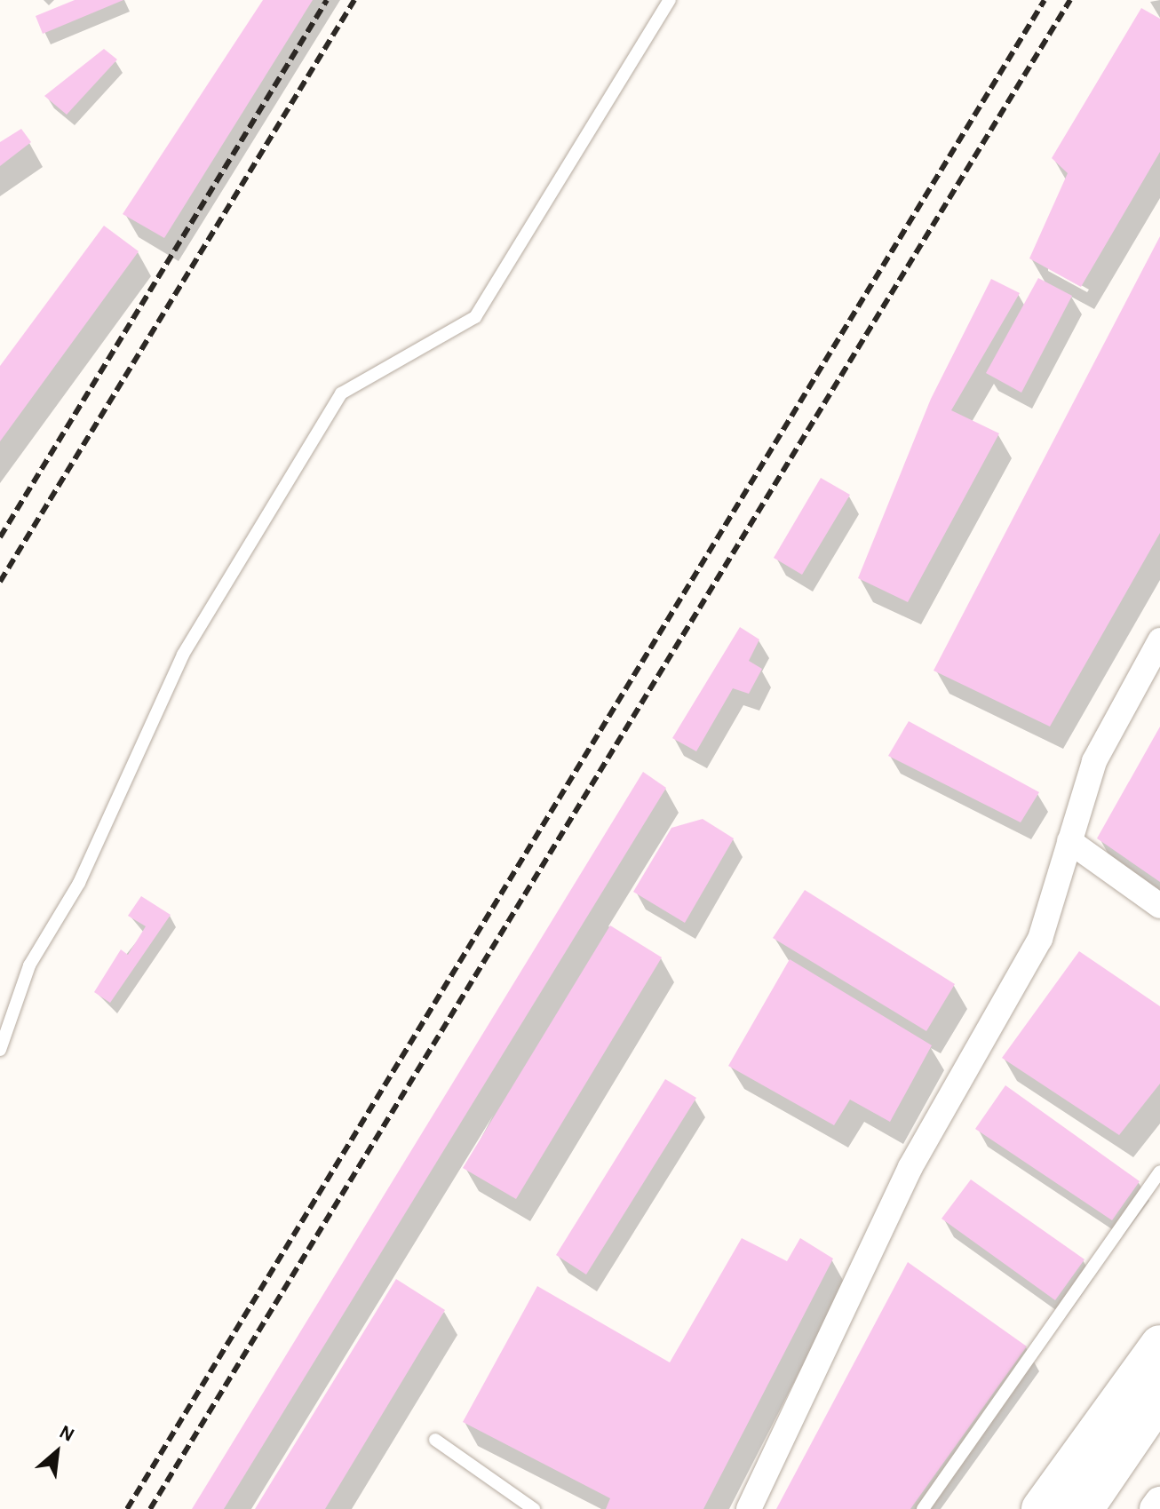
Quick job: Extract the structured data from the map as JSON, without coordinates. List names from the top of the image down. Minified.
{"north":"top right"}
